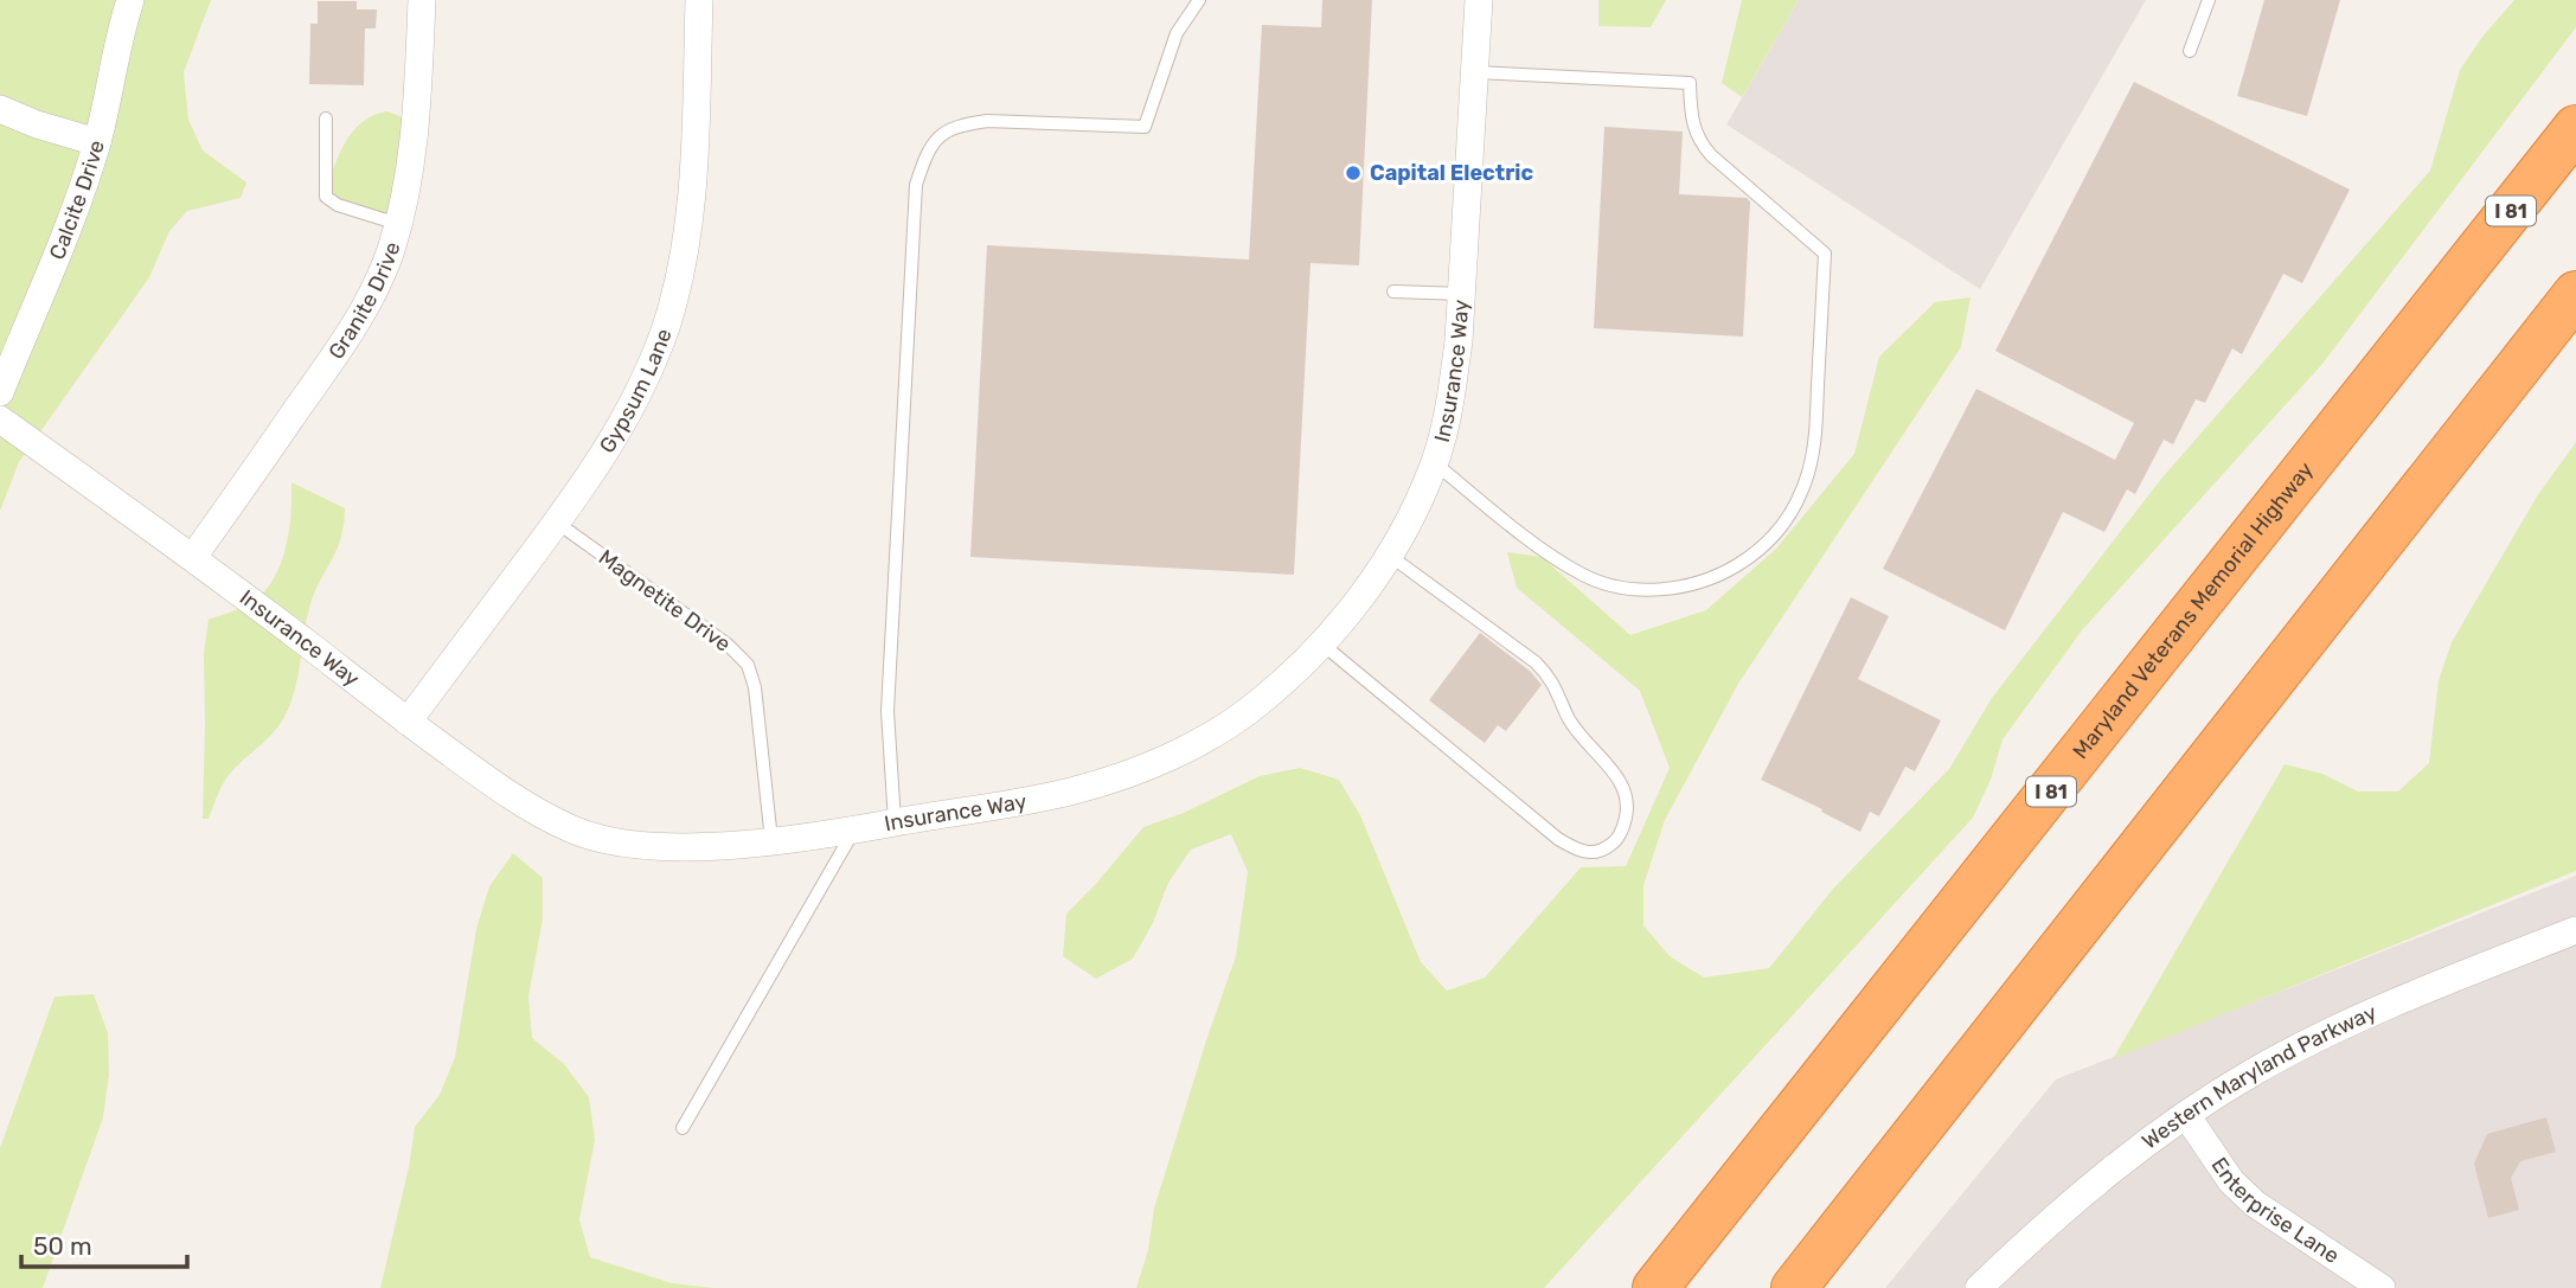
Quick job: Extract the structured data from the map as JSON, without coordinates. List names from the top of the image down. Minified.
{"streets":{"highway":["I 81","Maryland Veterans Memorial Highway"],"street":["Calcite Drive","Granite Drive","Insurance Way","Gypsum Lane","Western Maryland Parkway","Enterprise Lane"],"lane":["Magnetite Drive"]},"crossings":[["Granite Drive","Insurance Way"],["Insurance Way","Gypsum Lane"],["Insurance Way","Magnetite Drive"],["Gypsum Lane","Magnetite Drive"],["Western Maryland Parkway","Enterprise Lane"]],"places":["Capital Electric"],"scale_bar":"50 m"}
